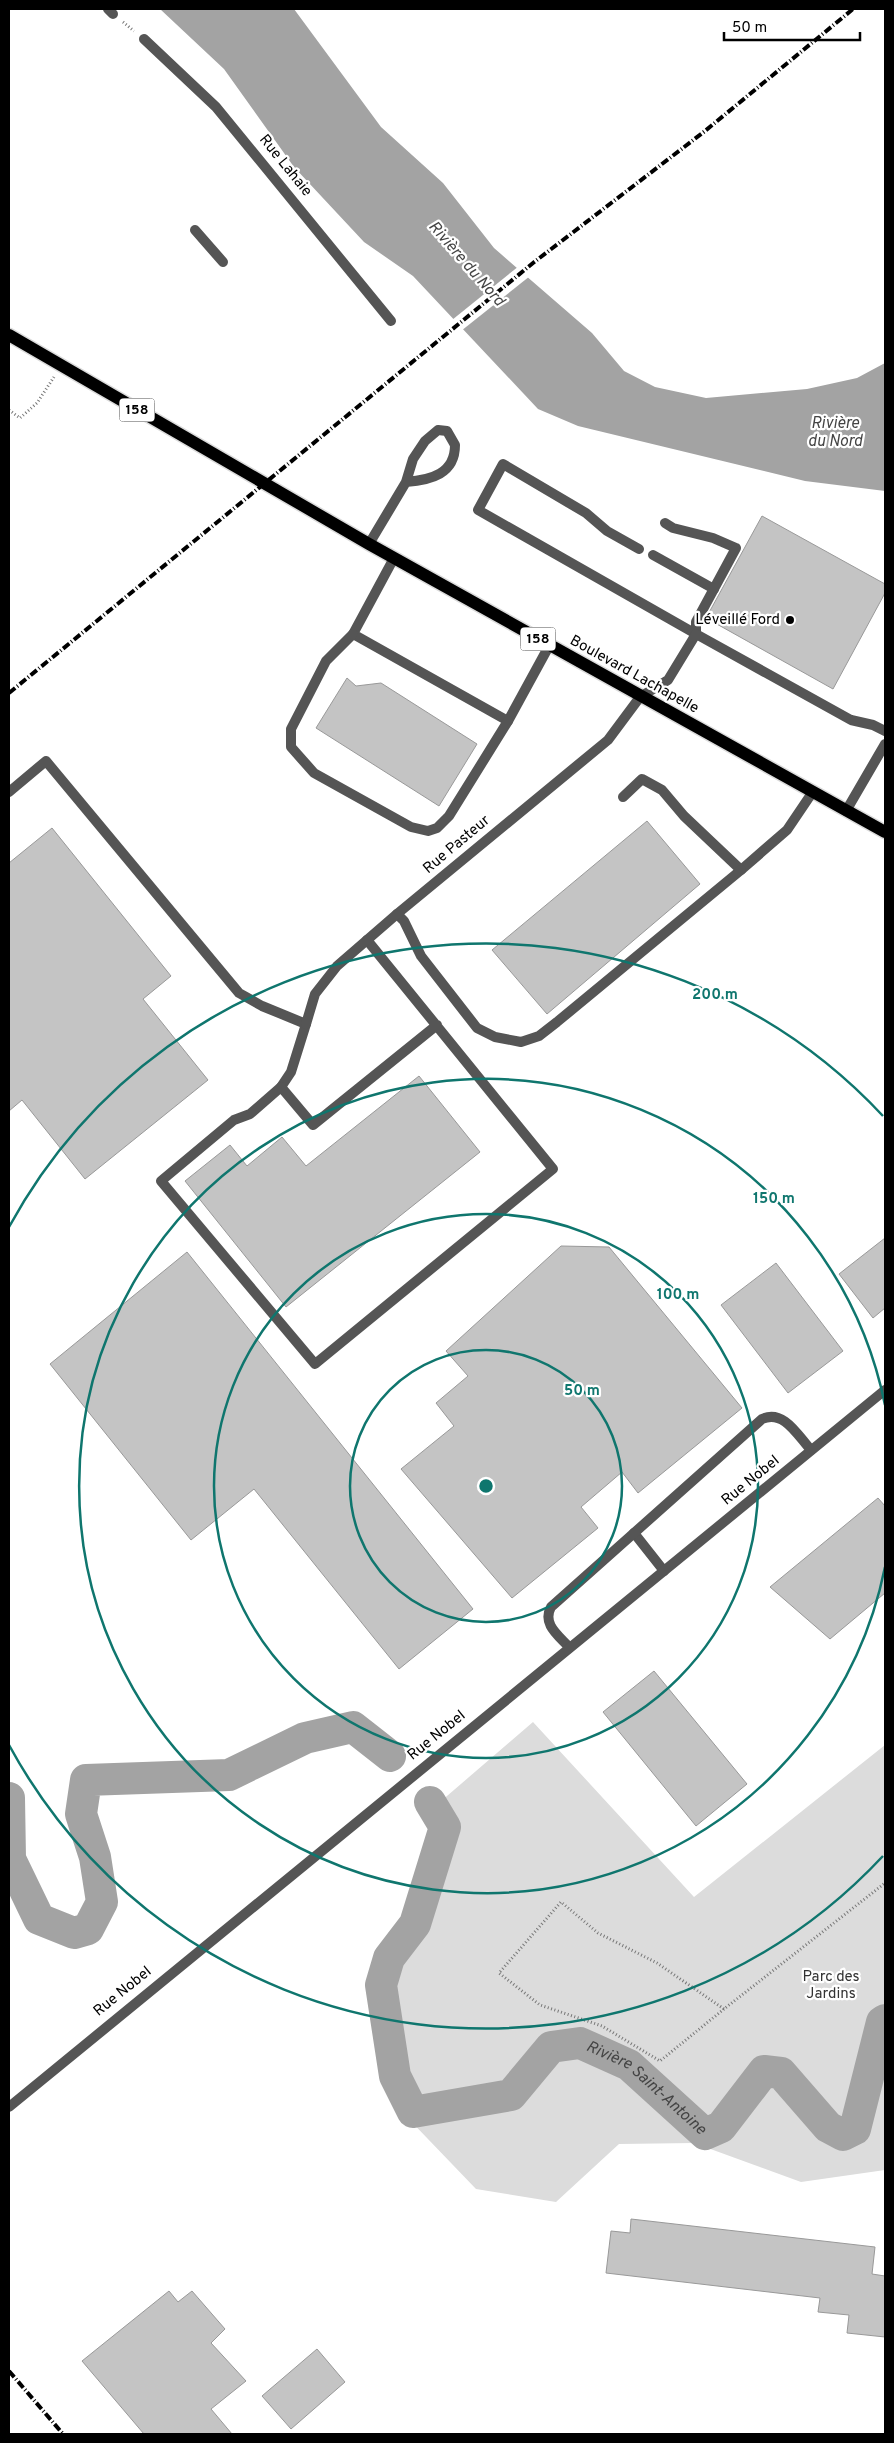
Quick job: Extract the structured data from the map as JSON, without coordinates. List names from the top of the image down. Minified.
{"streets":{"main road":["158","Boulevard Lachapelle"],"street":["Rue Lahaie","Rue Pasteur","Rue Nobel"]},"crossings":[["158","Boulevard Lachapelle"],["Boulevard Lachapelle","Rue Pasteur"]],"water":["Rivière du Nord","Rivière Saint-Antoine"],"parks":["Parc des Jardins"],"places":["Léveillé Ford"],"scale_bar":"50 m","rings":["200 m","150 m","100 m","50 m"]}
